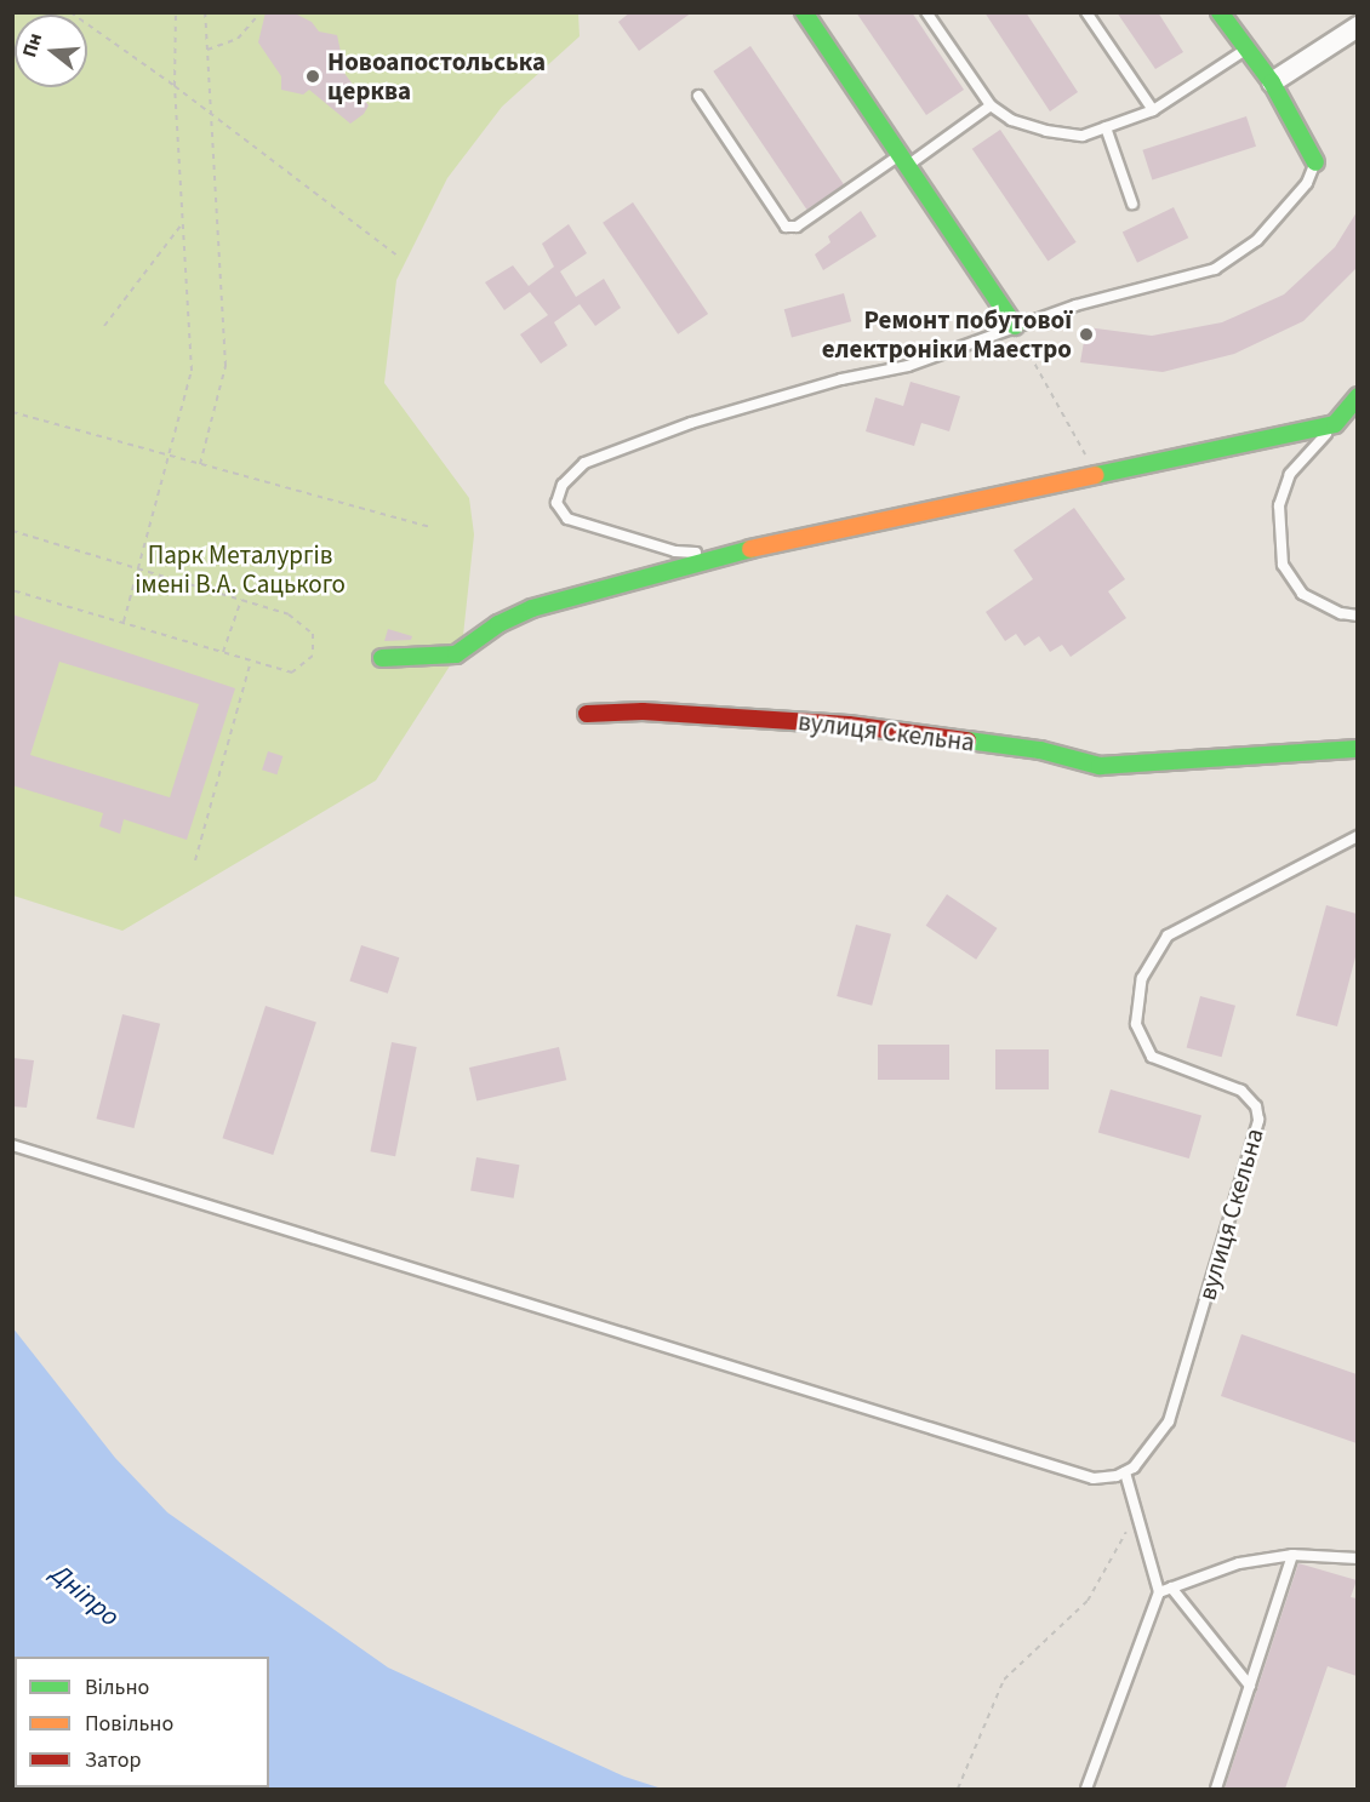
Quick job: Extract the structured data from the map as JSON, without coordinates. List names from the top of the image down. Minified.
{"streets":{"street":["вулиця Скельна"]},"water":["Дніпро"],"parks":["Парк Металургів імені В.А. Сацького"],"places":["Новоапостольська церква","Ремонт побутової електроніки Маестро"],"legend":["Вільно","Повільно","Затор"],"north":"left"}
